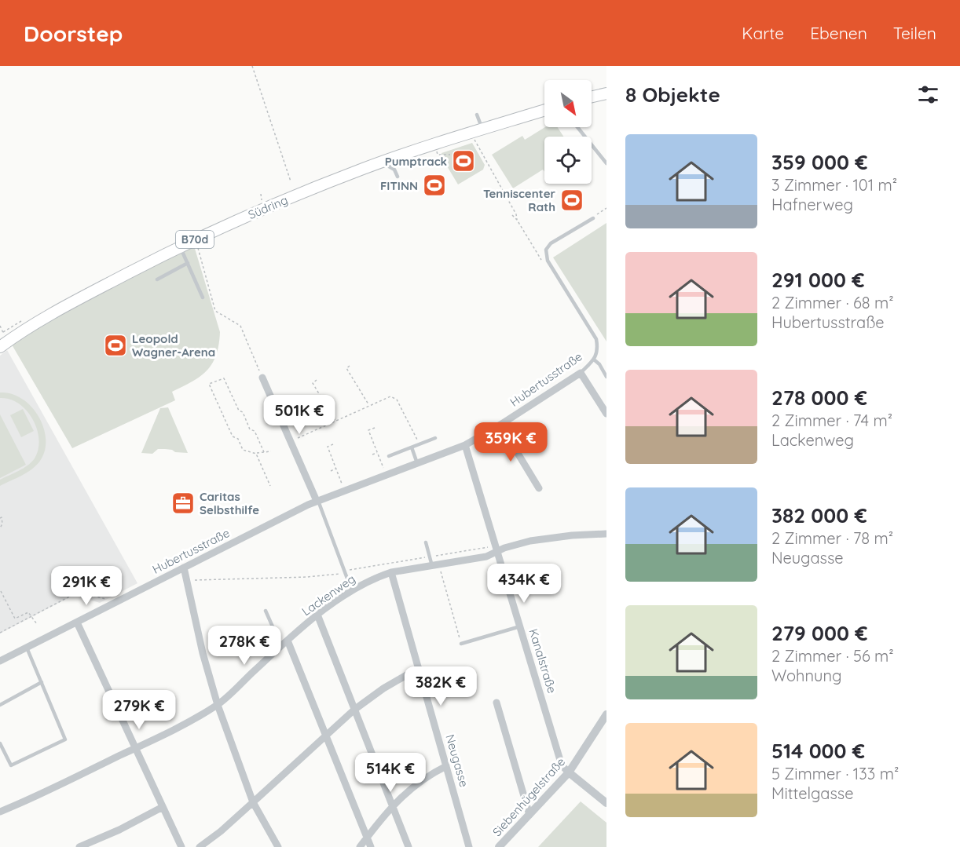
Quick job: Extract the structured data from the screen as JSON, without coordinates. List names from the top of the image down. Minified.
{"streets":{"main road":["Südring","B70d"],"street":["Hubertusstraße","Lackenweg","Kanalstraße","Neugasse","Siebenhügelstraße"]},"crossings":[["Hubertusstraße","Kanalstraße"],["Lackenweg","Kanalstraße"],["Lackenweg","Neugasse"],["Kanalstraße","Siebenhügelstraße"]],"places":{"sports":["Pumptrack","FITINN","Tenniscenter Rath","Leopold Wagner-Arena"],"office":["Caritas Selbsthilfe"]},"north":"bottom right","page":{"header":"Doorstep","nav":["Karte","Ebenen","Teilen"],"heading":"8 Objekte","list":[{"name":"359 000 €","note":"3 Zimmer · 101 m² · Hafnerweg"},{"name":"291 000 €","note":"2 Zimmer · 68 m² · Hubertusstraße"},{"name":"278 000 €","note":"2 Zimmer · 74 m² · Lackenweg"},{"name":"382 000 €","note":"2 Zimmer · 78 m² · Neugasse"},{"name":"279 000 €","note":"2 Zimmer · 56 m² · Wohnung"},{"name":"514 000 €","note":"5 Zimmer · 133 m² · Mittelgasse"}],"price":["501K €","359K €","434K €","291K €","278K €","382K €","279K €","514K €"]}}
